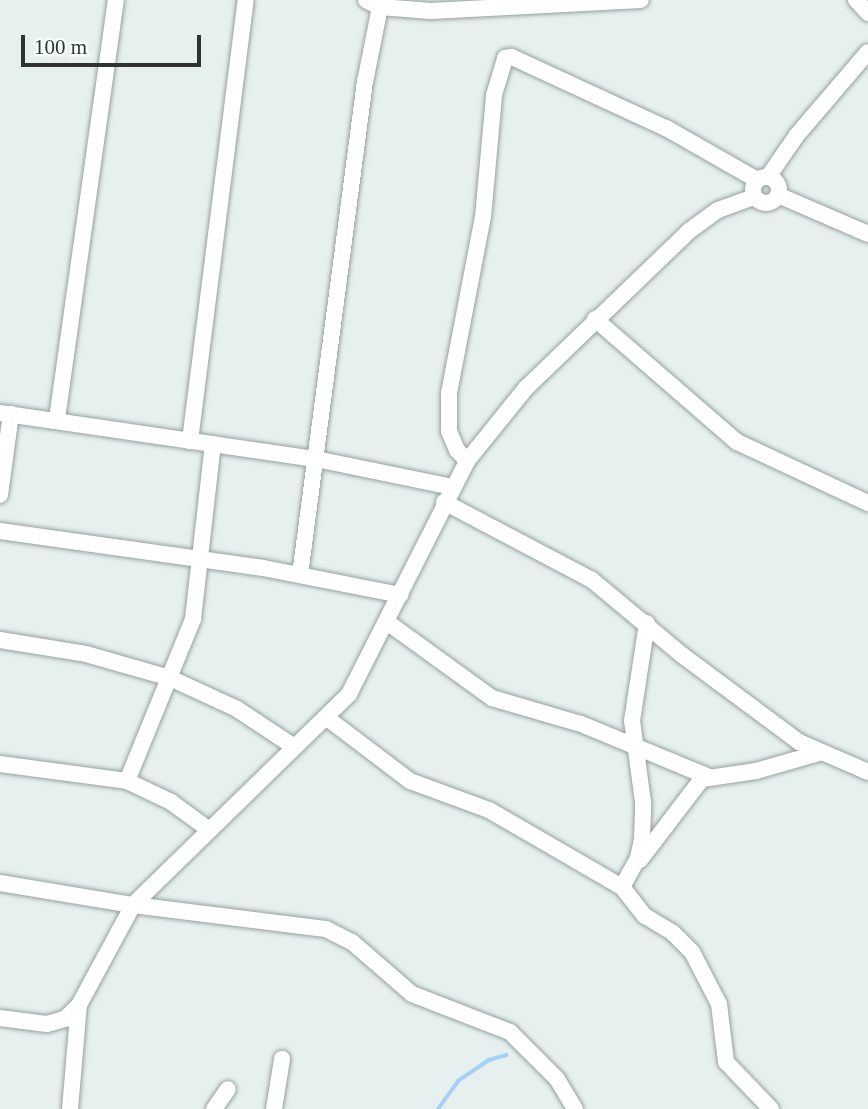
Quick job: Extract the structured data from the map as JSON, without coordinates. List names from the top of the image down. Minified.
{"scale_bar":"100 m"}
